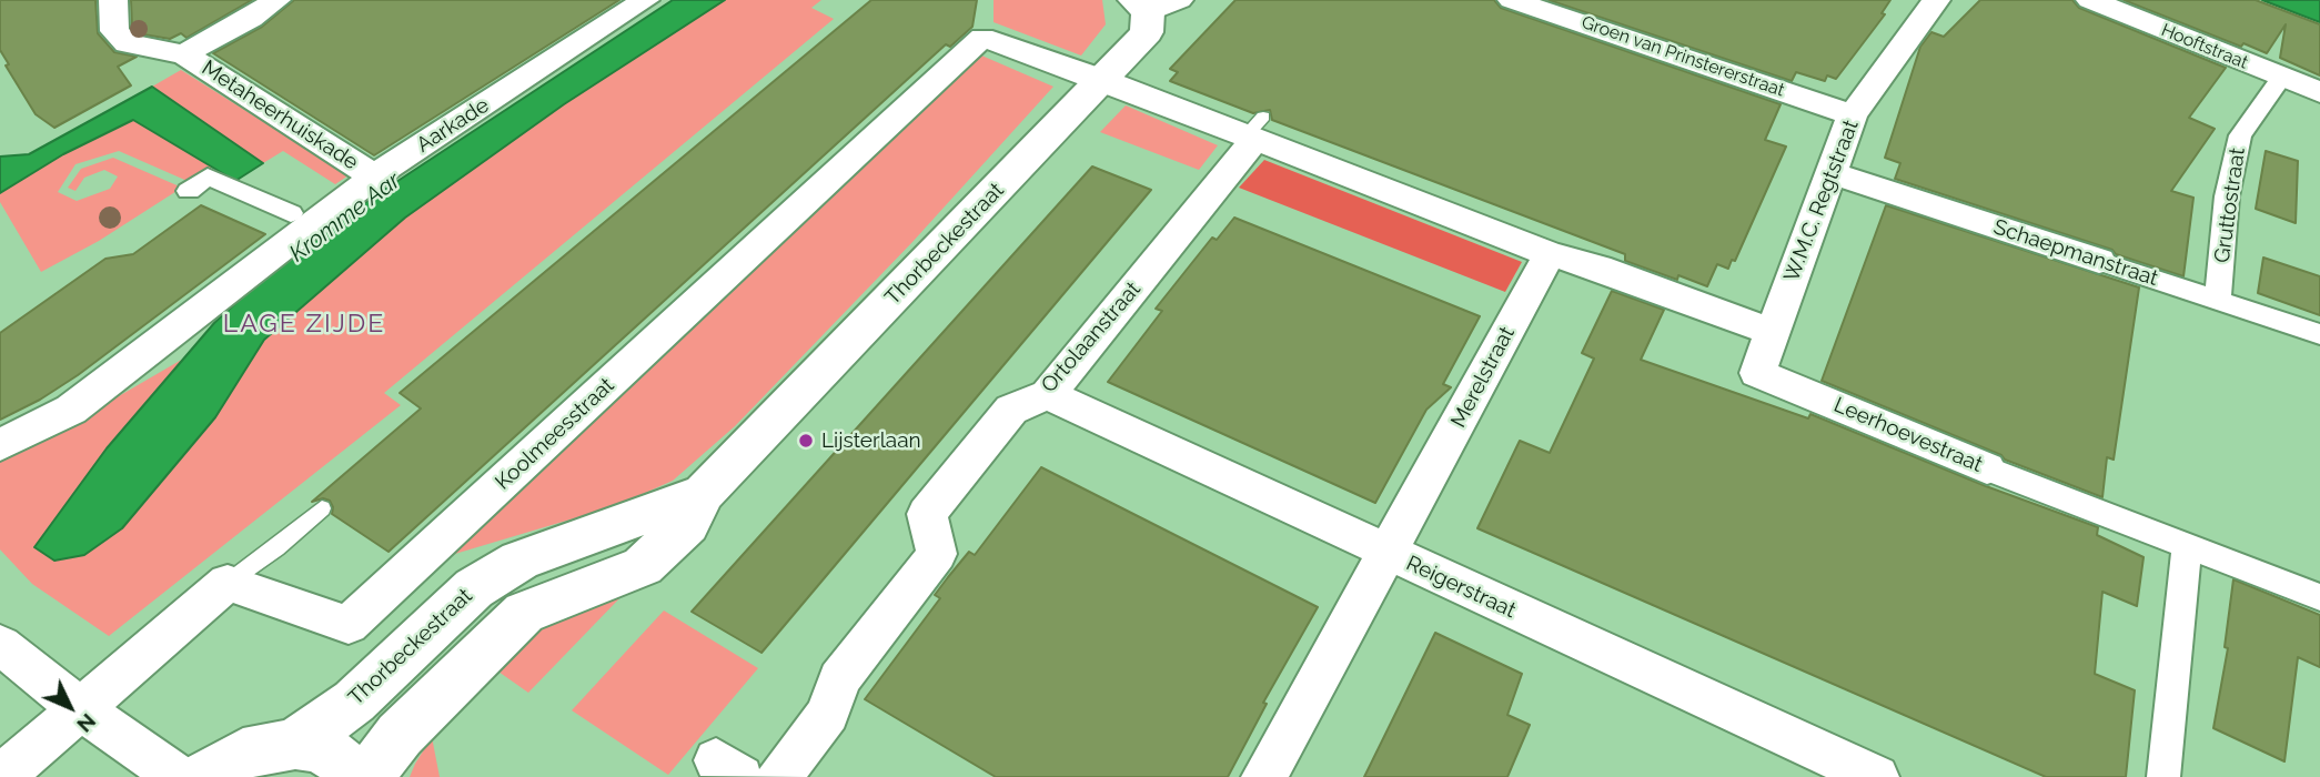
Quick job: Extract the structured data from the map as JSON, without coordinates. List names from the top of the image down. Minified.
{"streets":{"street":["Hooftstraat","Groen van Prinstererstraat","Metaheerhuiskade","Aarkade","W.M.C. Regtstraat","Gruttostraat","Thorbeckestraat","Schaepmanstraat","Ortolaanstraat","Merelstraat","Koolmeesstraat","Leerhoevestraat","Reigerstraat"]},"crossings":[["Hooftstraat","Gruttostraat"],["Groen van Prinstererstraat","W.M.C. Regtstraat"],["Metaheerhuiskade","Aarkade"],["W.M.C. Regtstraat","Schaepmanstraat"],["W.M.C. Regtstraat","Leerhoevestraat"],["Gruttostraat","Schaepmanstraat"],["Thorbeckestraat","Koolmeesstraat"],["Ortolaanstraat","Reigerstraat"],["Merelstraat","Reigerstraat"]],"districts":["LAGE ZIJDE"],"water":["Kromme Aar"],"places":["Lijsterlaan"],"north":"bottom right"}
